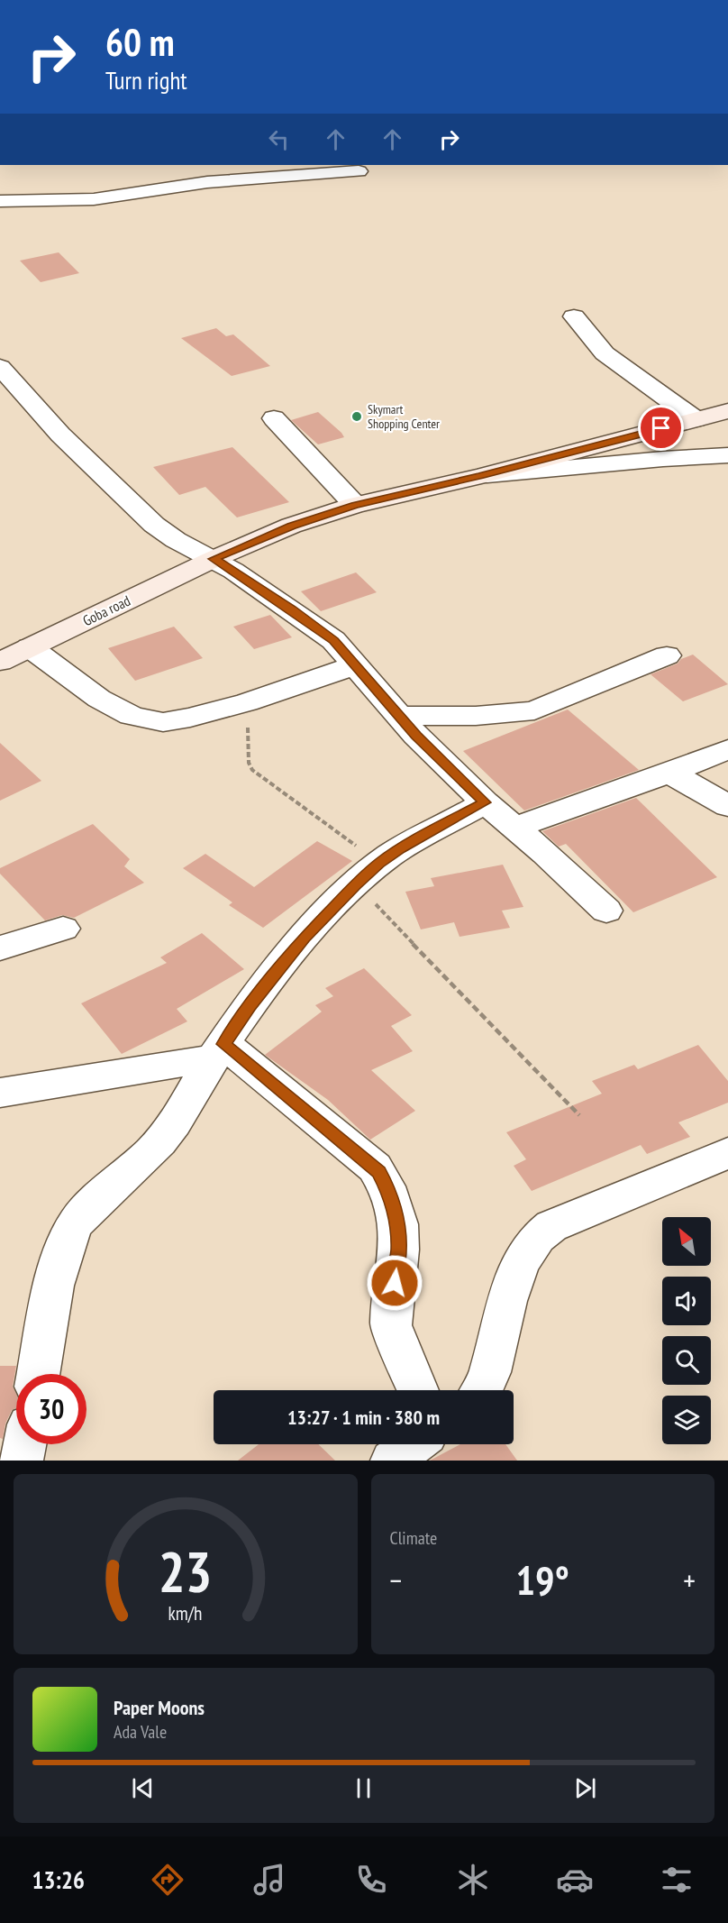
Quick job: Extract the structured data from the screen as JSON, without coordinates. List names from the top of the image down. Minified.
{"streets":{"main road":["Goba road"]},"places":["Skymart Shopping Center"],"north":"top left","page":{"turn":["60 m","Turn right"],"limit":"30","trip":"13:27 · 1 min · 380 m","tile":"Climate","heat":["−","19°","+"],"song":["Paper Moons","Ada Vale"],"tabs":"13:26","gauge":["23","km/h"]}}
